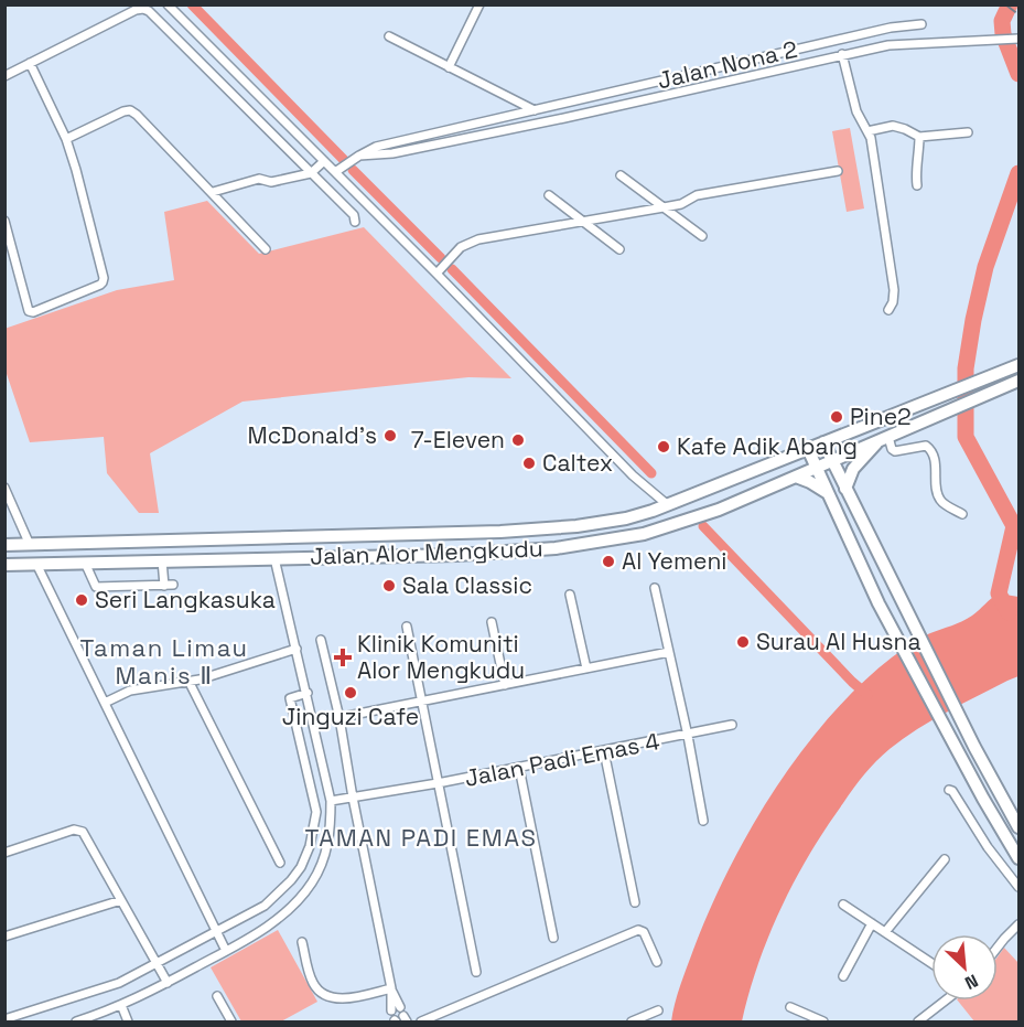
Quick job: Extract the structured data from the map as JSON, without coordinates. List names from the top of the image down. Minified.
{"streets":{"main road":["Jalan Alor Mengkudu"],"street":["Jalan Nona 2","Jalan Padi Emas 4"]},"districts":["Taman Limau Manis Ⅱ","TAMAN PADI EMAS"],"places":{"other":["Pine2","McDonald's","7-Eleven","Kafe Adik Abang","Caltex","Al Yemeni","Sala Classic","Seri Langkasuka","Surau Al Husna","Jinguzi Cafe"],"health":["Klinik Komuniti Alor Mengkudu"]},"north":"bottom right"}
